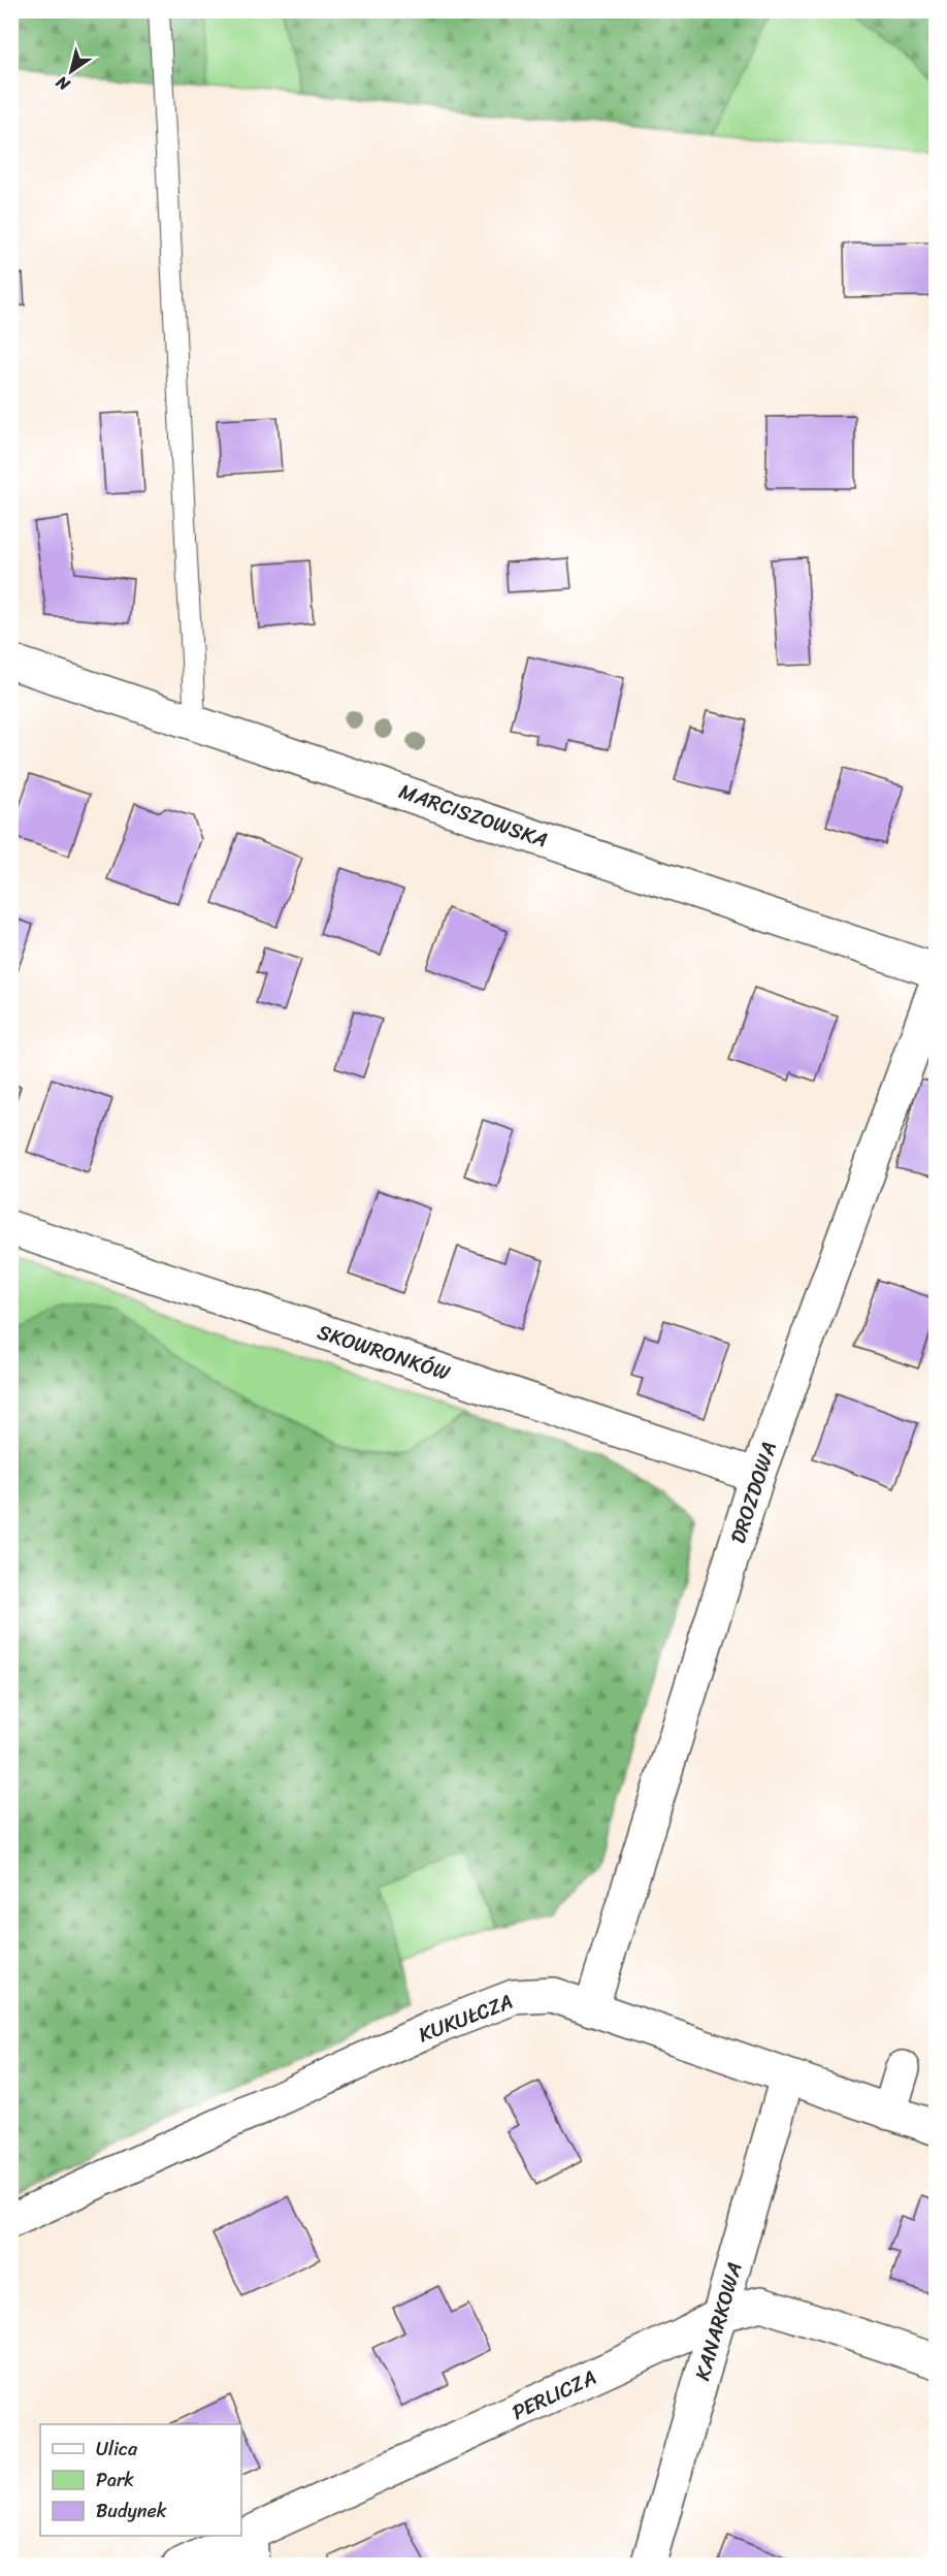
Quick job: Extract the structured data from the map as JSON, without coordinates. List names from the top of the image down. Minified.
{"streets":{"street":["MARCISZOWSKA","SKOWRONKÓW","DROZDOWA","KUKUŁCZA","KANARKOWA","PERLICZA"]},"crossings":[["SKOWRONKÓW","DROZDOWA"],["DROZDOWA","KUKUŁCZA"],["KUKUŁCZA","KANARKOWA"],["KANARKOWA","PERLICZA"]],"legend":["Ulica","Park","Budynek"],"north":"bottom left"}
